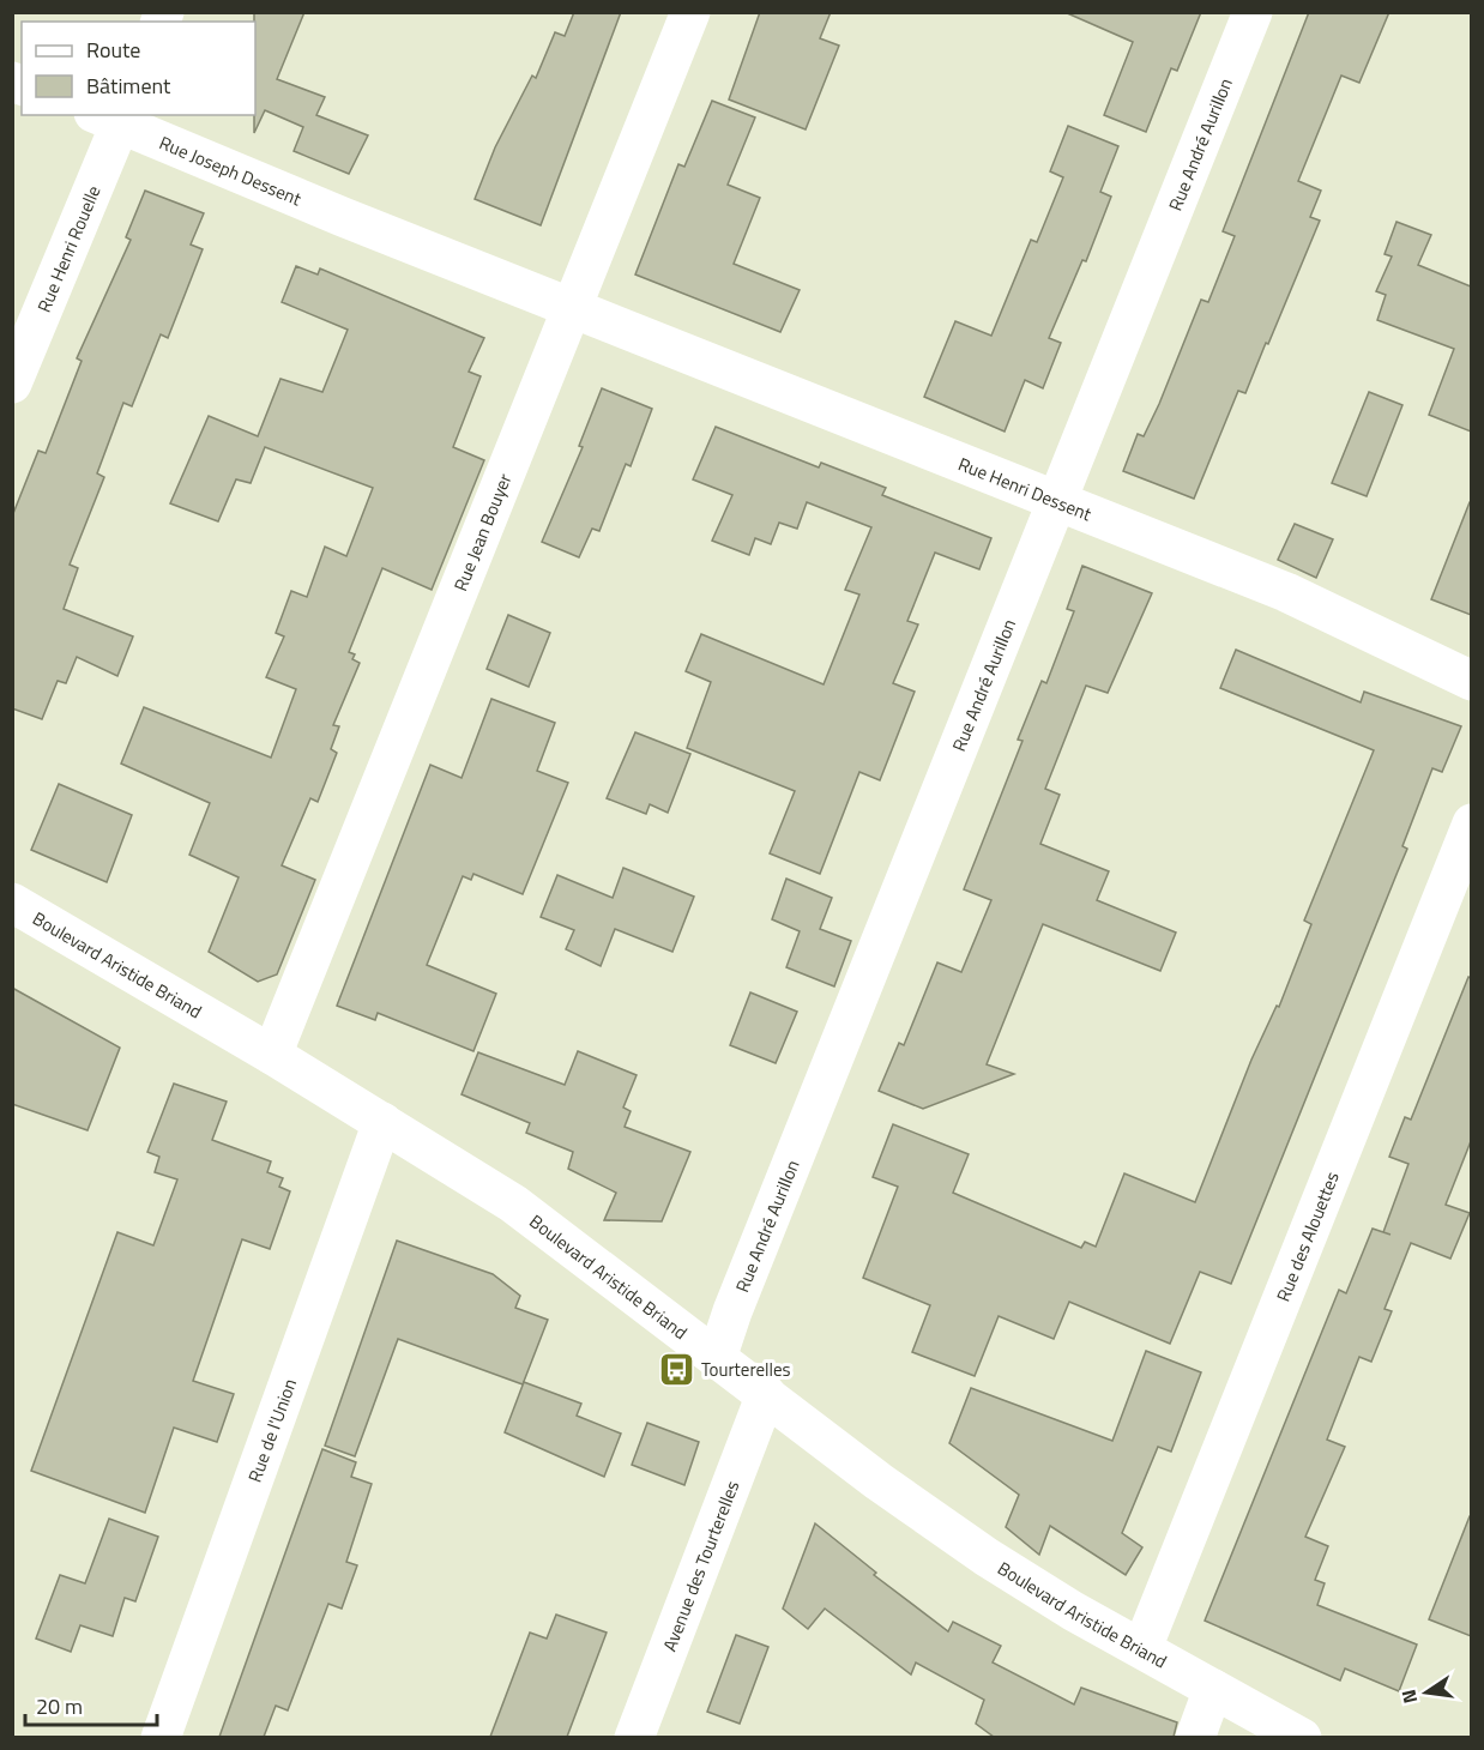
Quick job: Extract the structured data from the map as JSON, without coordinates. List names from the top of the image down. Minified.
{"streets":{"street":["Rue André Aurillon","Rue Joseph Dessent","Rue Henri Rouelle","Rue Henri Dessent","Rue Jean Bouyer","Boulevard Aristide Briand","Rue des Alouettes","Rue de l'Union","Avenue des Tourterelles"]},"crossings":[["Rue André Aurillon","Rue Henri Dessent"],["Rue André Aurillon","Boulevard Aristide Briand"],["Rue Joseph Dessent","Rue Henri Rouelle"],["Rue Joseph Dessent","Rue Henri Dessent"],["Rue Joseph Dessent","Rue Jean Bouyer"],["Rue Henri Dessent","Rue Jean Bouyer"],["Rue Jean Bouyer","Boulevard Aristide Briand"],["Boulevard Aristide Briand","Rue des Alouettes"],["Boulevard Aristide Briand","Rue de l'Union"],["Boulevard Aristide Briand","Avenue des Tourterelles"]],"places":{"bus stop":["Tourterelles"]},"legend":["Route","Bâtiment"],"scale_bar":"20 m","north":"left"}
